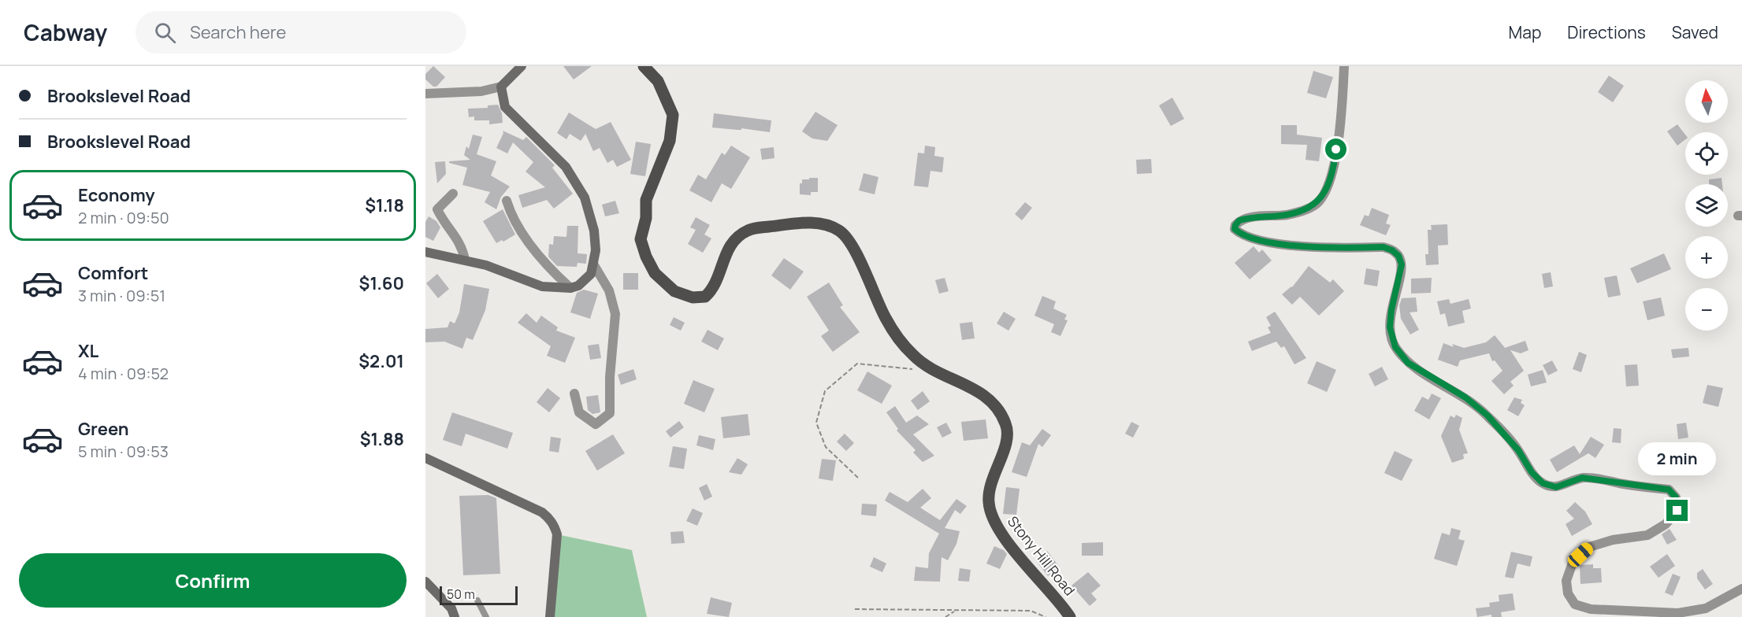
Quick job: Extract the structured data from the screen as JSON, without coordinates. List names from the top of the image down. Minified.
{"streets":{"main road":["Stony Hill Road"]},"scale_bar":"50 m","north":"top","page":{"header":"Cabway","search":"Search here","nav":["Map","Directions","Saved"],"banner":["Brookslevel Road","Brookslevel Road"],"map_buttons":["+","−"],"list":[{"name":"Economy","note":"2 min · 09:50","value":"$1.18"},{"name":"Comfort","note":"3 min · 09:51","value":"$1.60"},{"name":"XL","note":"4 min · 09:52","value":"$2.01"},{"name":"Green","note":"5 min · 09:53","value":"$1.88"}],"bubble":"2 min","buttons":"Confirm","scale":"50 m"}}
